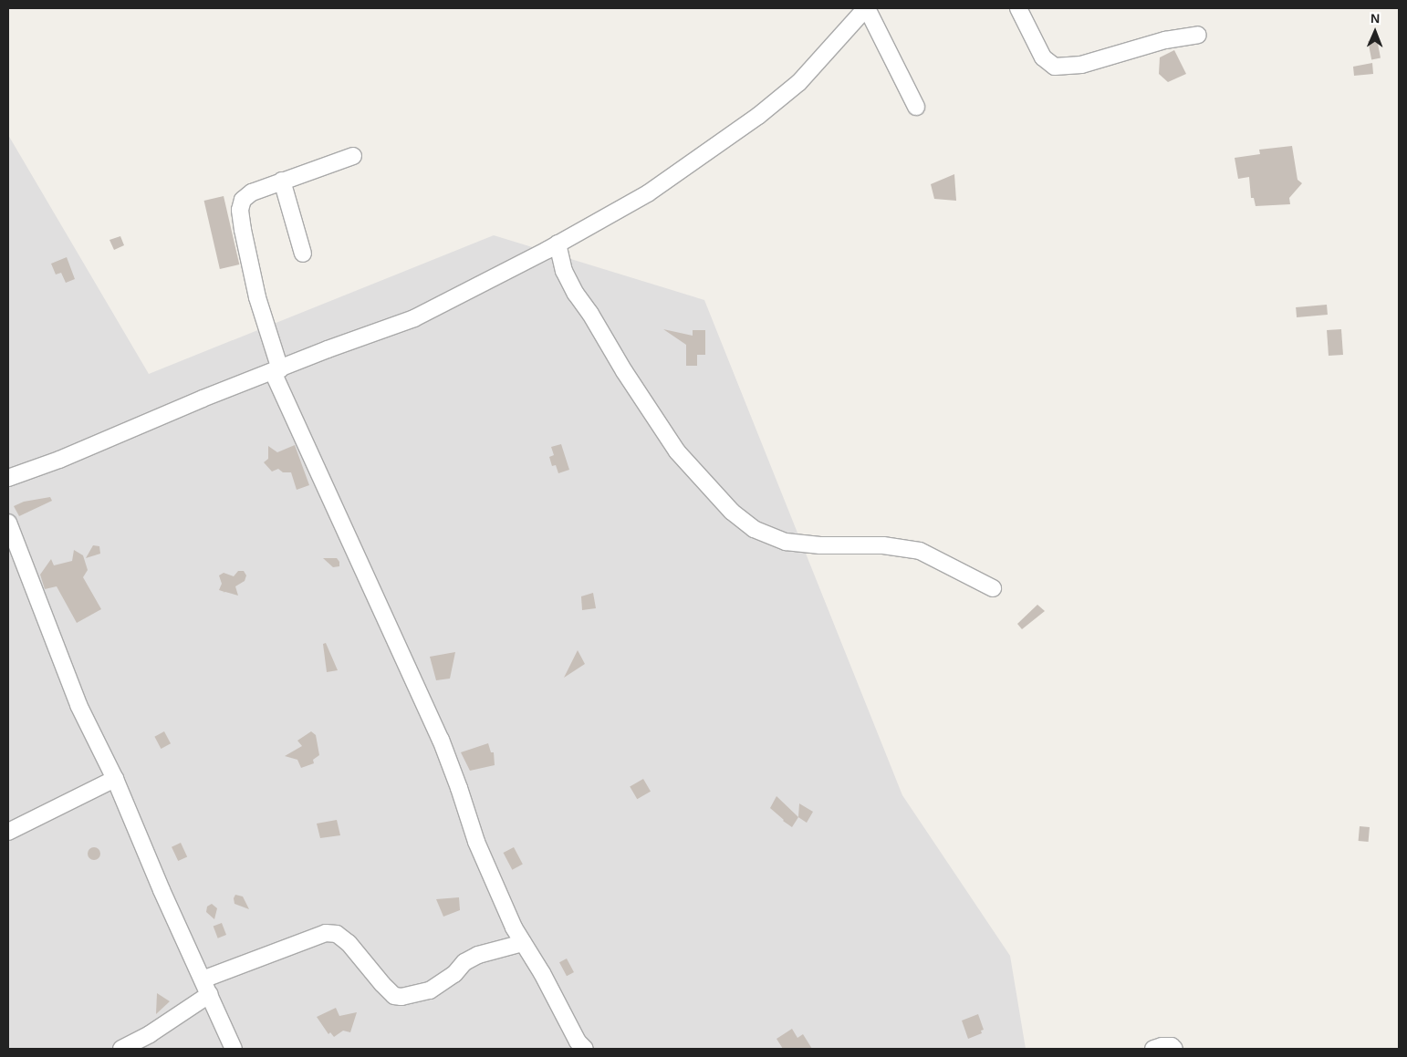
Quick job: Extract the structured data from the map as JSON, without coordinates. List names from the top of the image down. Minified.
{"north":"top"}
